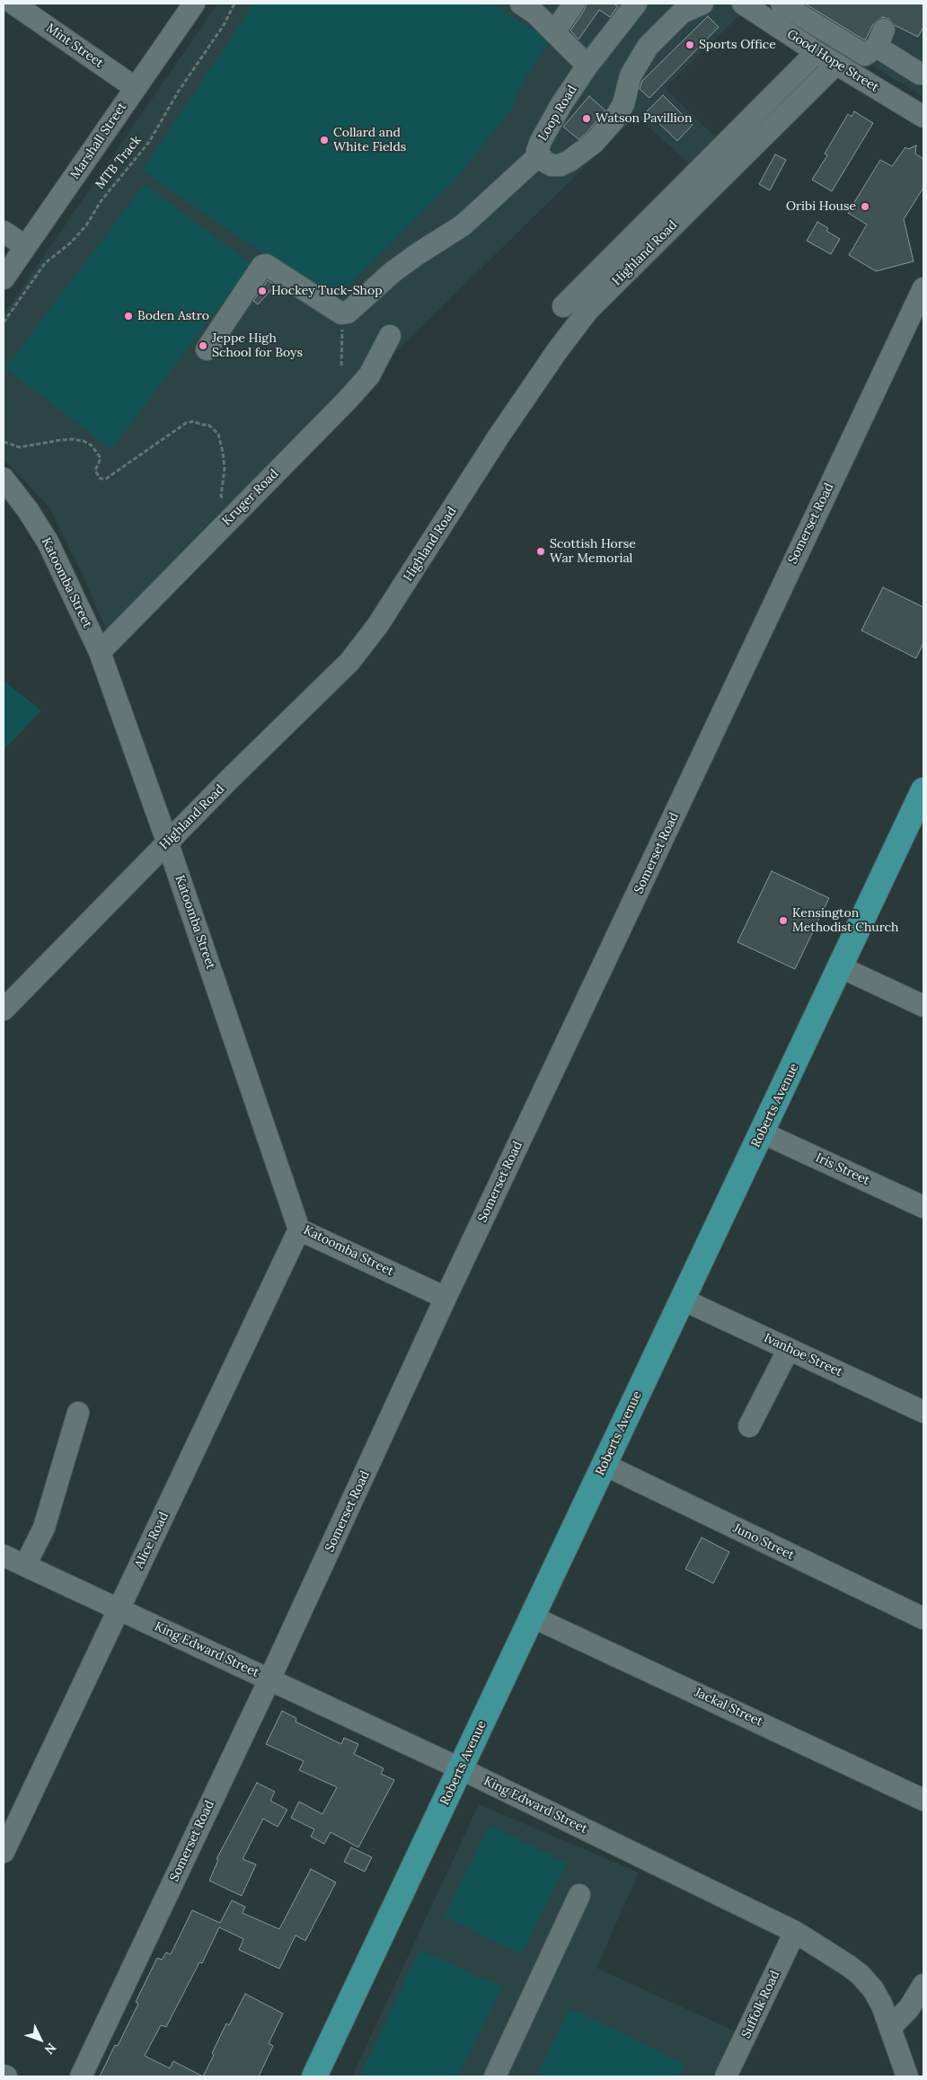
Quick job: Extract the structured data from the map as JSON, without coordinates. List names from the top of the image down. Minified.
{"streets":{"main road":["Roberts Avenue"],"street":["Mint Street","Good Hope Street","Loop Road","Marshall Street","Highland Road","Kruger Road","Somerset Road","Katoomba Street","Iris Street","Ivanhoe Street","Alice Road","Juno Street","King Edward Street","Jackal Street","Suffolk Road"],"path":["MTB Track"]},"crossings":[["Mint Street","Marshall Street"],["Good Hope Street","Highland Road"],["Highland Road","Katoomba Street"],["Kruger Road","Katoomba Street"],["Somerset Road","Katoomba Street"],["Somerset Road","King Edward Street"],["Katoomba Street","Alice Road"],["Roberts Avenue","Iris Street"],["Roberts Avenue","Ivanhoe Street"],["Roberts Avenue","Juno Street"],["Roberts Avenue","King Edward Street"],["Roberts Avenue","Jackal Street"],["Alice Road","King Edward Street"],["King Edward Street","Suffolk Road"]],"places":["Sports Office","Watson Pavillion","Collard and White Fields","Oribi House","Hockey Tuck-Shop","Boden Astro","Jeppe High School for Boys","Scottish Horse War Memorial","Kensington Methodist Church"],"north":"bottom right"}
